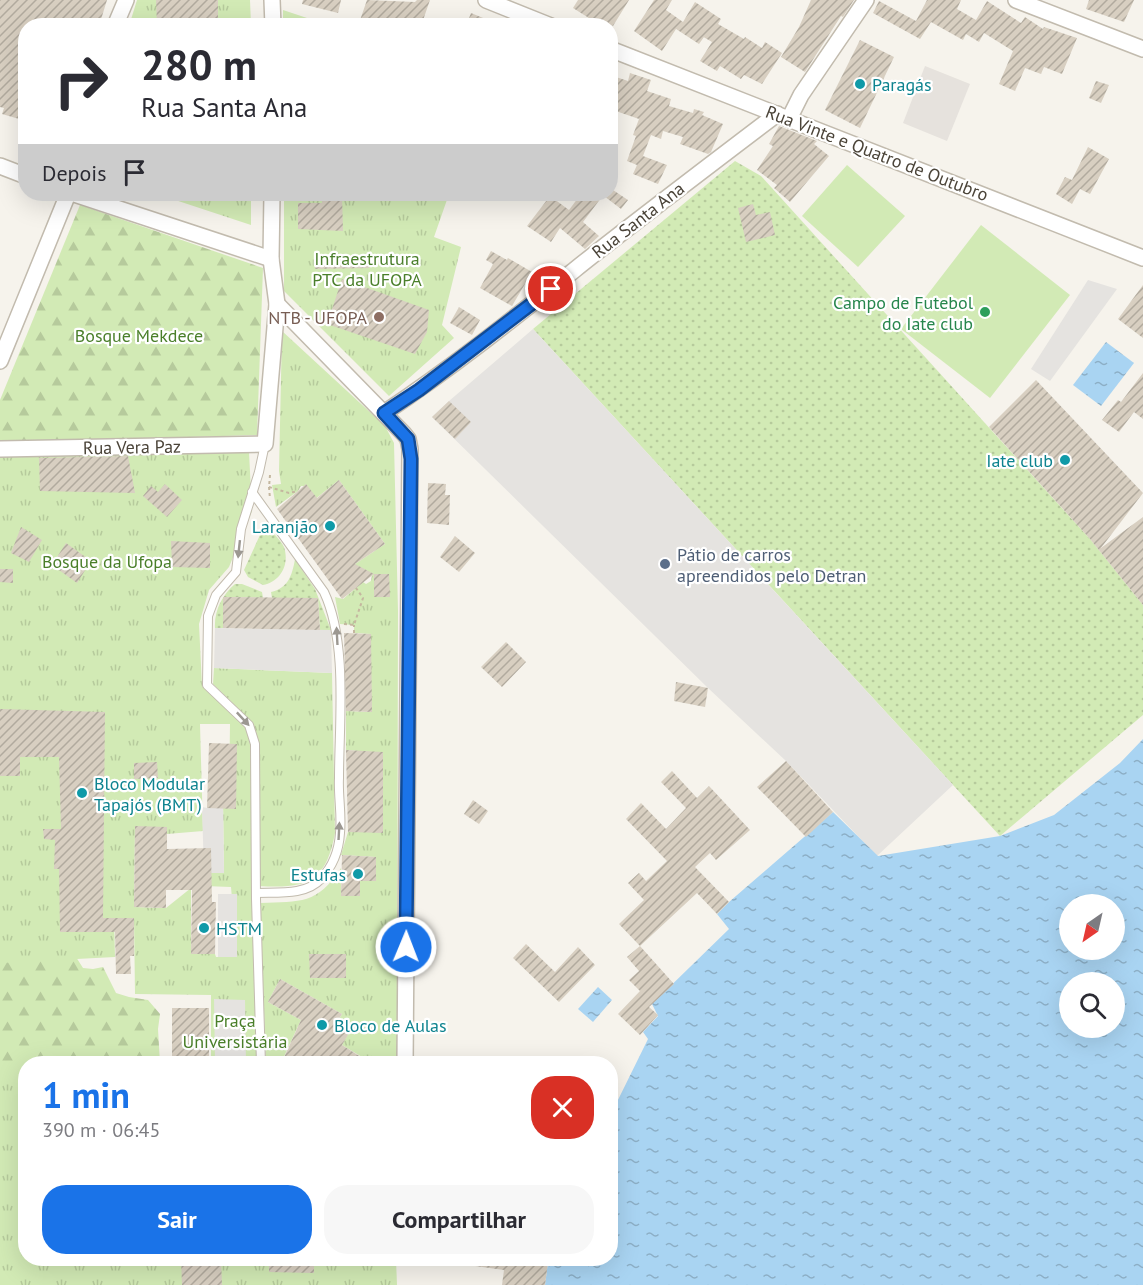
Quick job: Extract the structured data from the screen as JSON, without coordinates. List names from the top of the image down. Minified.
{"streets":{"street":["Rua Vinte e Quatro de Outubro","Rua Santa Ana","Rua Vera Paz"]},"crossings":[["Rua Vinte e Quatro de Outubro","Rua Santa Ana"]],"parks":["Infraestrutura PTC da UFOPA","Bosque Mekdece","Bosque da Ufopa","Praça Universistária"],"places":["Paragás","Campo de Futebol do Iate club","NTB - UFOPA","Iate club","Laranjão","Pátio de carros apreendidos pelo Detran","Bloco Modular Tapajós (BMT)","Estufas","HSTM","Bloco de Aulas"],"north":"bottom left","page":{"turn":["280 m","Rua Santa Ana"],"then":"Depois","heading":["1 min","390 m · 06:45"],"buttons":["Sair","Compartilhar"]}}
